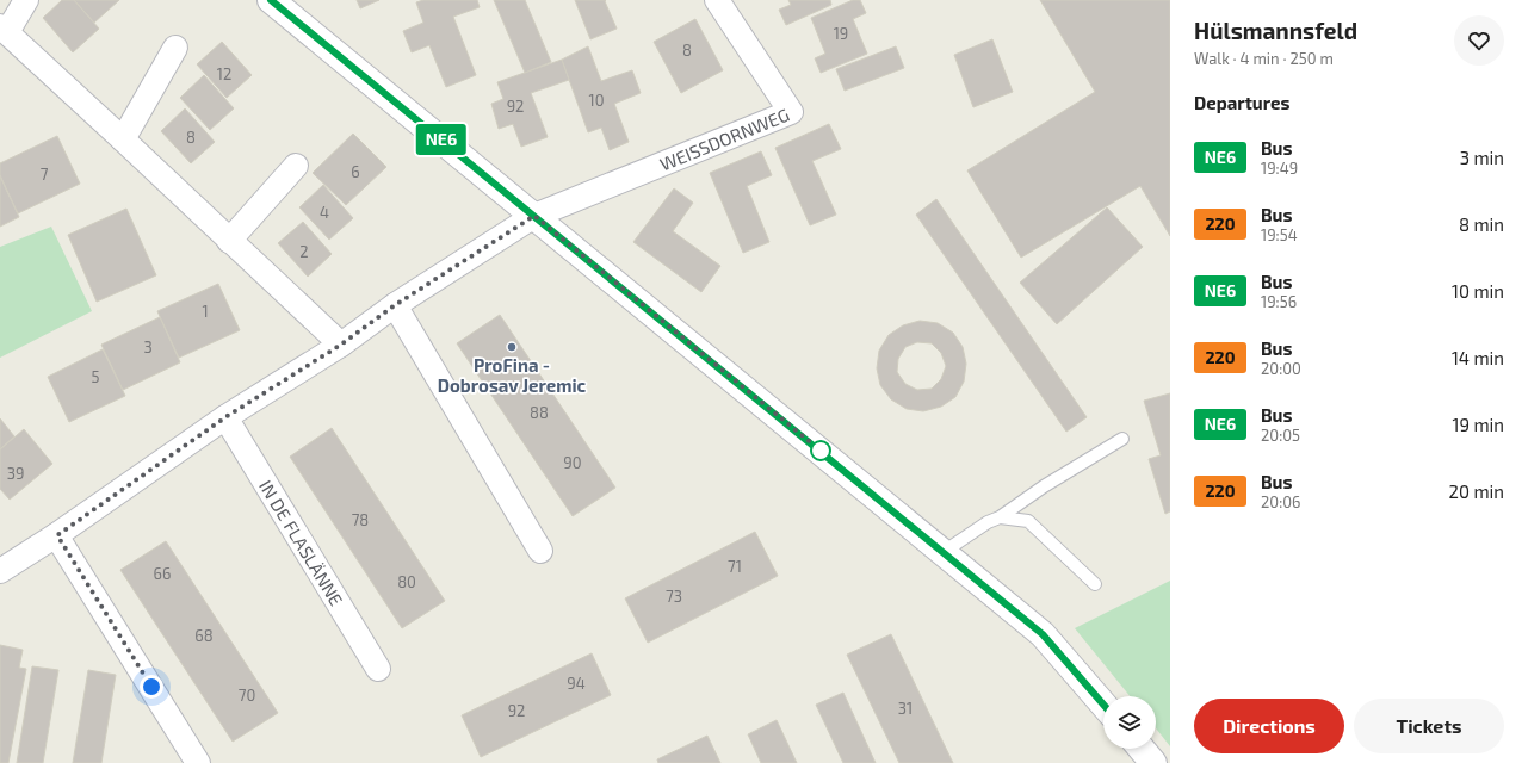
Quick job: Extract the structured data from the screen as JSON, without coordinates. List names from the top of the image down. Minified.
{"streets":{"street":["WEISSDORNWEG","IN DE FLASLÄNNE"]},"places":["ProFina - Dobrosav Jeremic"],"lines":["bus line NE6"],"house_numbers":["19","8","12","10","92","8","6","7","4","2","1","3","5","88","90","39","78","71","66","80","73","68","94","70","31","92"],"page":{"on_map":"NE6","heading":[["Hülsmannsfeld","Walk · 4 min · 250 m"],"Departures"],"list":[{"mark":"NE6","name":"Bus","note":"19:49","value":"3 min"},{"mark":"220","name":"Bus","note":"19:54","value":"8 min"},{"mark":"NE6","name":"Bus","note":"19:56","value":"10 min"},{"mark":"220","name":"Bus","note":"20:00","value":"14 min"},{"mark":"NE6","name":"Bus","note":"20:05","value":"19 min"},{"mark":"220","name":"Bus","note":"20:06","value":"20 min"}],"buttons":["Directions","Tickets"]}}
